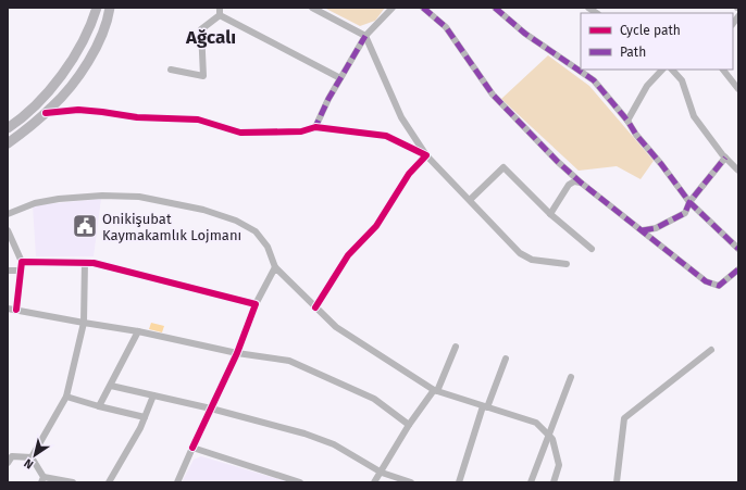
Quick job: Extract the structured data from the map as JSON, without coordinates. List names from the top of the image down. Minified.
{"districts":["Ağcalı"],"places":{"public building":["Onikişubat Kaymakamlık Lojmanı"]},"legend":["Cycle path","Path"],"north":"bottom left"}
